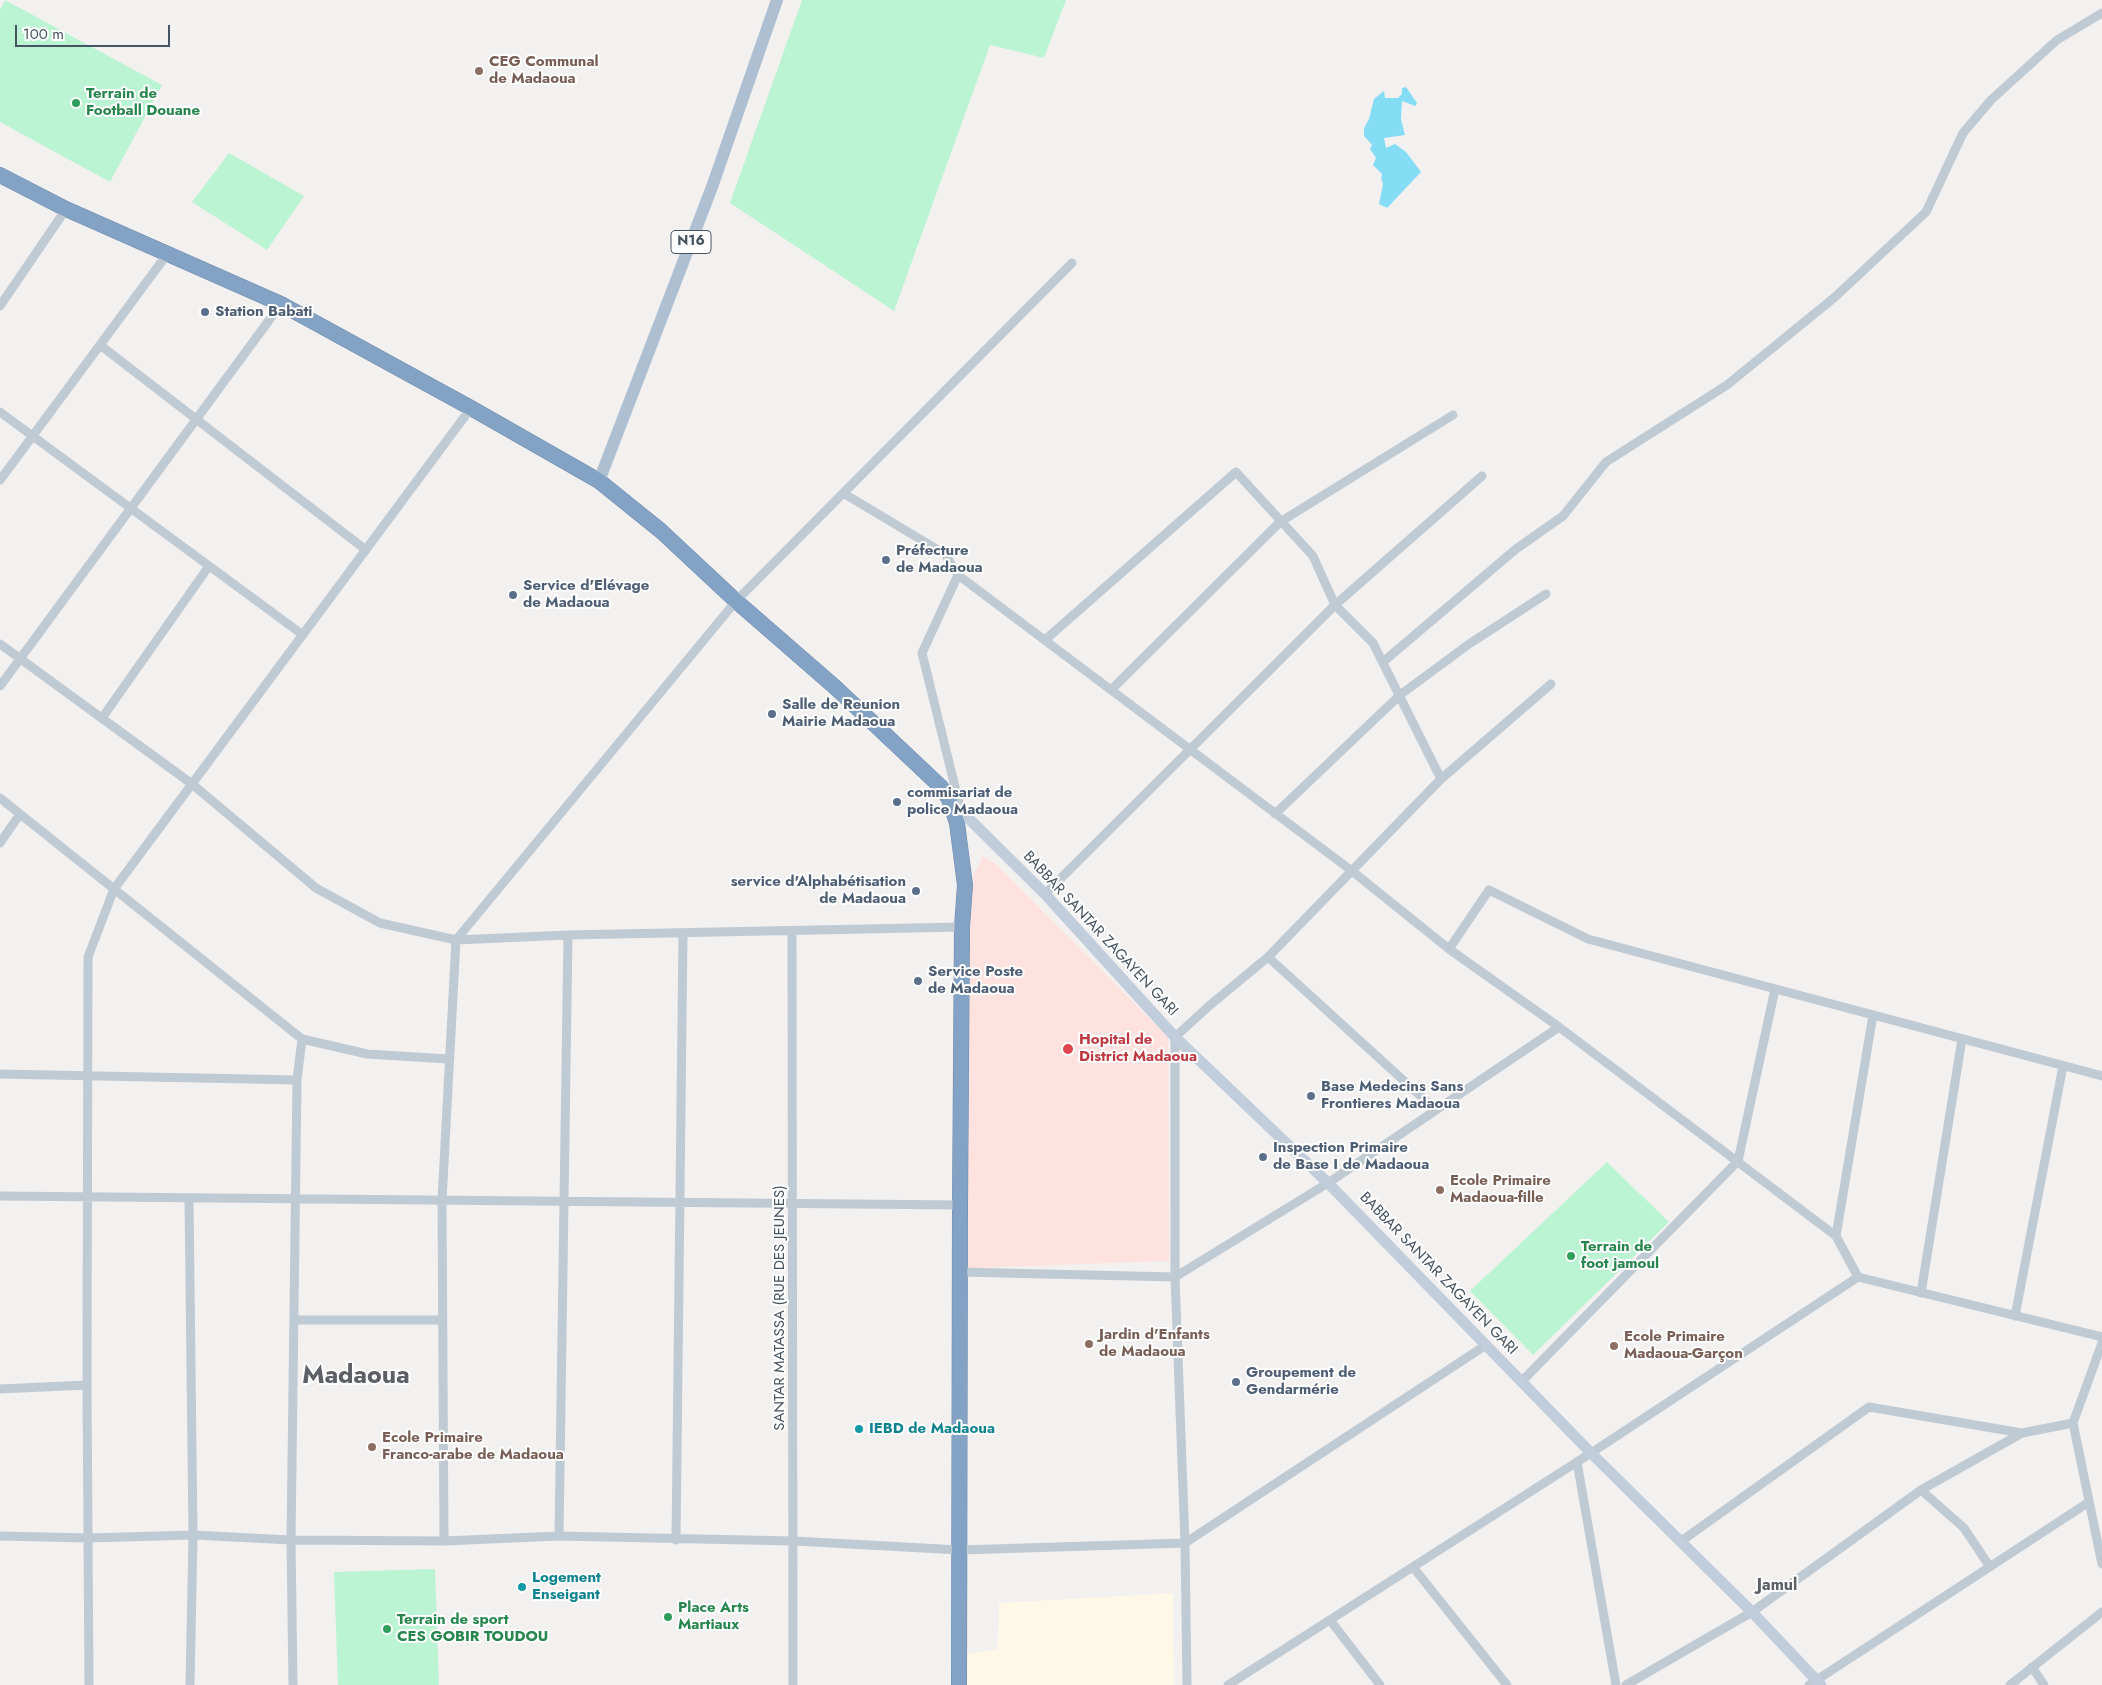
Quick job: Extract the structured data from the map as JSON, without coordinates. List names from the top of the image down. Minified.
{"streets":{"main road":["N16"],"street":["BABBAR SANTAR ZAGAYEN GARI","SANTAR MATASSA (RUE DES JEUNES)"]},"districts":["Madaoua","Jamul"],"places":["CEG Communal de Madaoua","Terrain de Football Douane","Station Babati","Préfecture de Madaoua","Service d'Elévage de Madaoua","Salle de Reunion Mairie Madaoua","commisariat de police Madaoua","service d'Alphabétisation de Madaoua","Service Poste de Madaoua","Hopital de District Madaoua","Base Medecins Sans Frontieres Madaoua","Inspection Primaire de Base I de Madaoua","Ecole Primaire Madaoua-fille","Terrain de foot jamoul","Jardin d'Enfants de Madaoua","Ecole Primaire Madaoua-Garçon","Groupement de Gendarmérie","IEBD de Madaoua","Ecole Primaire Franco-arabe de Madaoua","Logement Enseigant","Place Arts Martiaux","Terrain de sport CES GOBIR TOUDOU"],"scale_bar":"100 m"}
